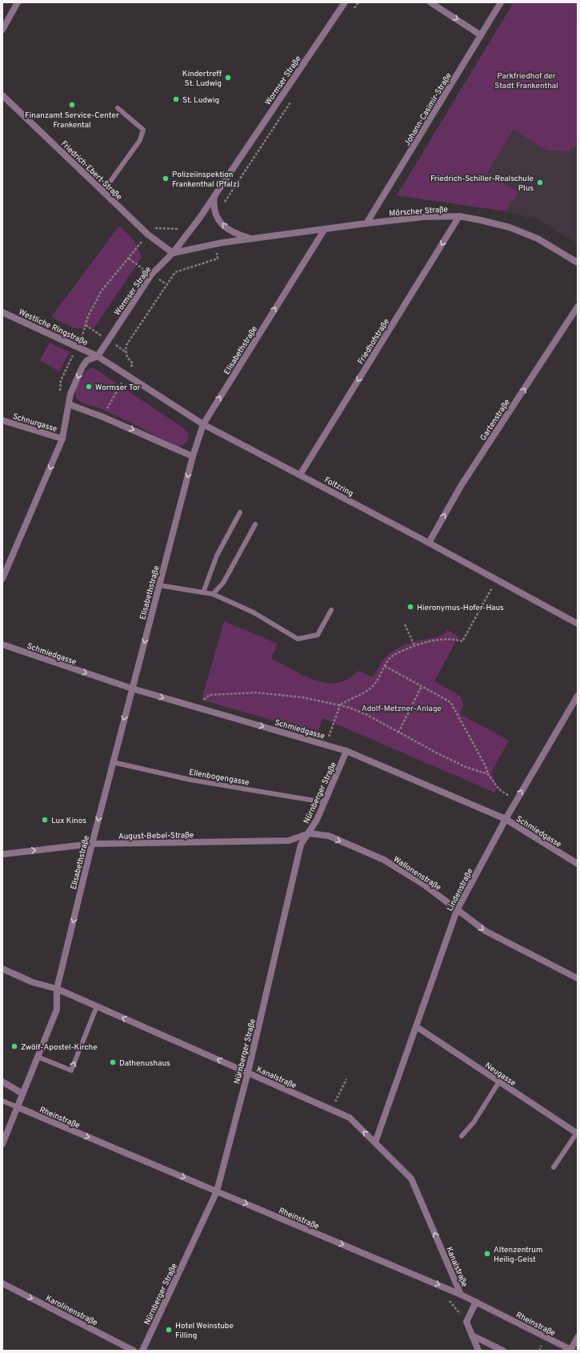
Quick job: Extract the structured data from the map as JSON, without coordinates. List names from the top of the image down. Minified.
{"streets":{"street":["Wormser Straße","Johann-Casimir-Straße","Friedrich-Ebert-Straße","Mörscher Straße","Westliche Ringstraße","Friedhofstraße","Elisabethstraße","Gartenstraße","Schnurgasse","Foltzring","Schmiedgasse","Nürnberger Straße","August-Bebel-Straße","Wallonenstraße","Lindenstraße","Neugasse","Kanalstraße","Rheinstraße","Karolinenstraße"],"lane":["Ellenbogengasse"]},"crossings":[["Wormser Straße","Friedrich-Ebert-Straße"],["Wormser Straße","Mörscher Straße"],["Wormser Straße","Westliche Ringstraße"],["Wormser Straße","Schnurgasse"],["Wormser Straße","Foltzring"],["Johann-Casimir-Straße","Mörscher Straße"],["Friedrich-Ebert-Straße","Mörscher Straße"],["Mörscher Straße","Friedhofstraße"],["Mörscher Straße","Elisabethstraße"],["Westliche Ringstraße","Foltzring"],["Friedhofstraße","Foltzring"],["Elisabethstraße","Foltzring"],["Elisabethstraße","Schmiedgasse"],["Elisabethstraße","Ellenbogengasse"],["Elisabethstraße","August-Bebel-Straße"],["Elisabethstraße","Kanalstraße"],["Elisabethstraße","Rheinstraße"],["Gartenstraße","Foltzring"],["Schmiedgasse","Nürnberger Straße"],["Schmiedgasse","Lindenstraße"],["Ellenbogengasse","Nürnberger Straße"],["Nürnberger Straße","August-Bebel-Straße"],["Nürnberger Straße","Wallonenstraße"],["Nürnberger Straße","Kanalstraße"],["Nürnberger Straße","Rheinstraße"],["August-Bebel-Straße","Wallonenstraße"],["Wallonenstraße","Lindenstraße"],["Lindenstraße","Neugasse"],["Lindenstraße","Kanalstraße"],["Kanalstraße","Rheinstraße"]],"one_way":["Friedhofstraße","Gartenstraße","Schmiedgasse","Wallonenstraße","Kanalstraße","Rheinstraße","Karolinenstraße"],"parks":["Parkfriedhof der Stadt Frankenthal","Adolf-Metzner-Anlage"],"places":["Kindertreff St. Ludwig","St. Ludwig","Finanzamt Service-Center Frankental","Polizeiinspektion Frankenthal (Pfalz)","Friedrich-Schiller-Realschule Plus","Wormser Tor","Hieronymus-Hofer-Haus","Lux Kinos","Zwölf-Apostel-Kirche","Dathenushaus","Altenzentrum Heilig-Geist","Hotel Weinstube Filling"]}
